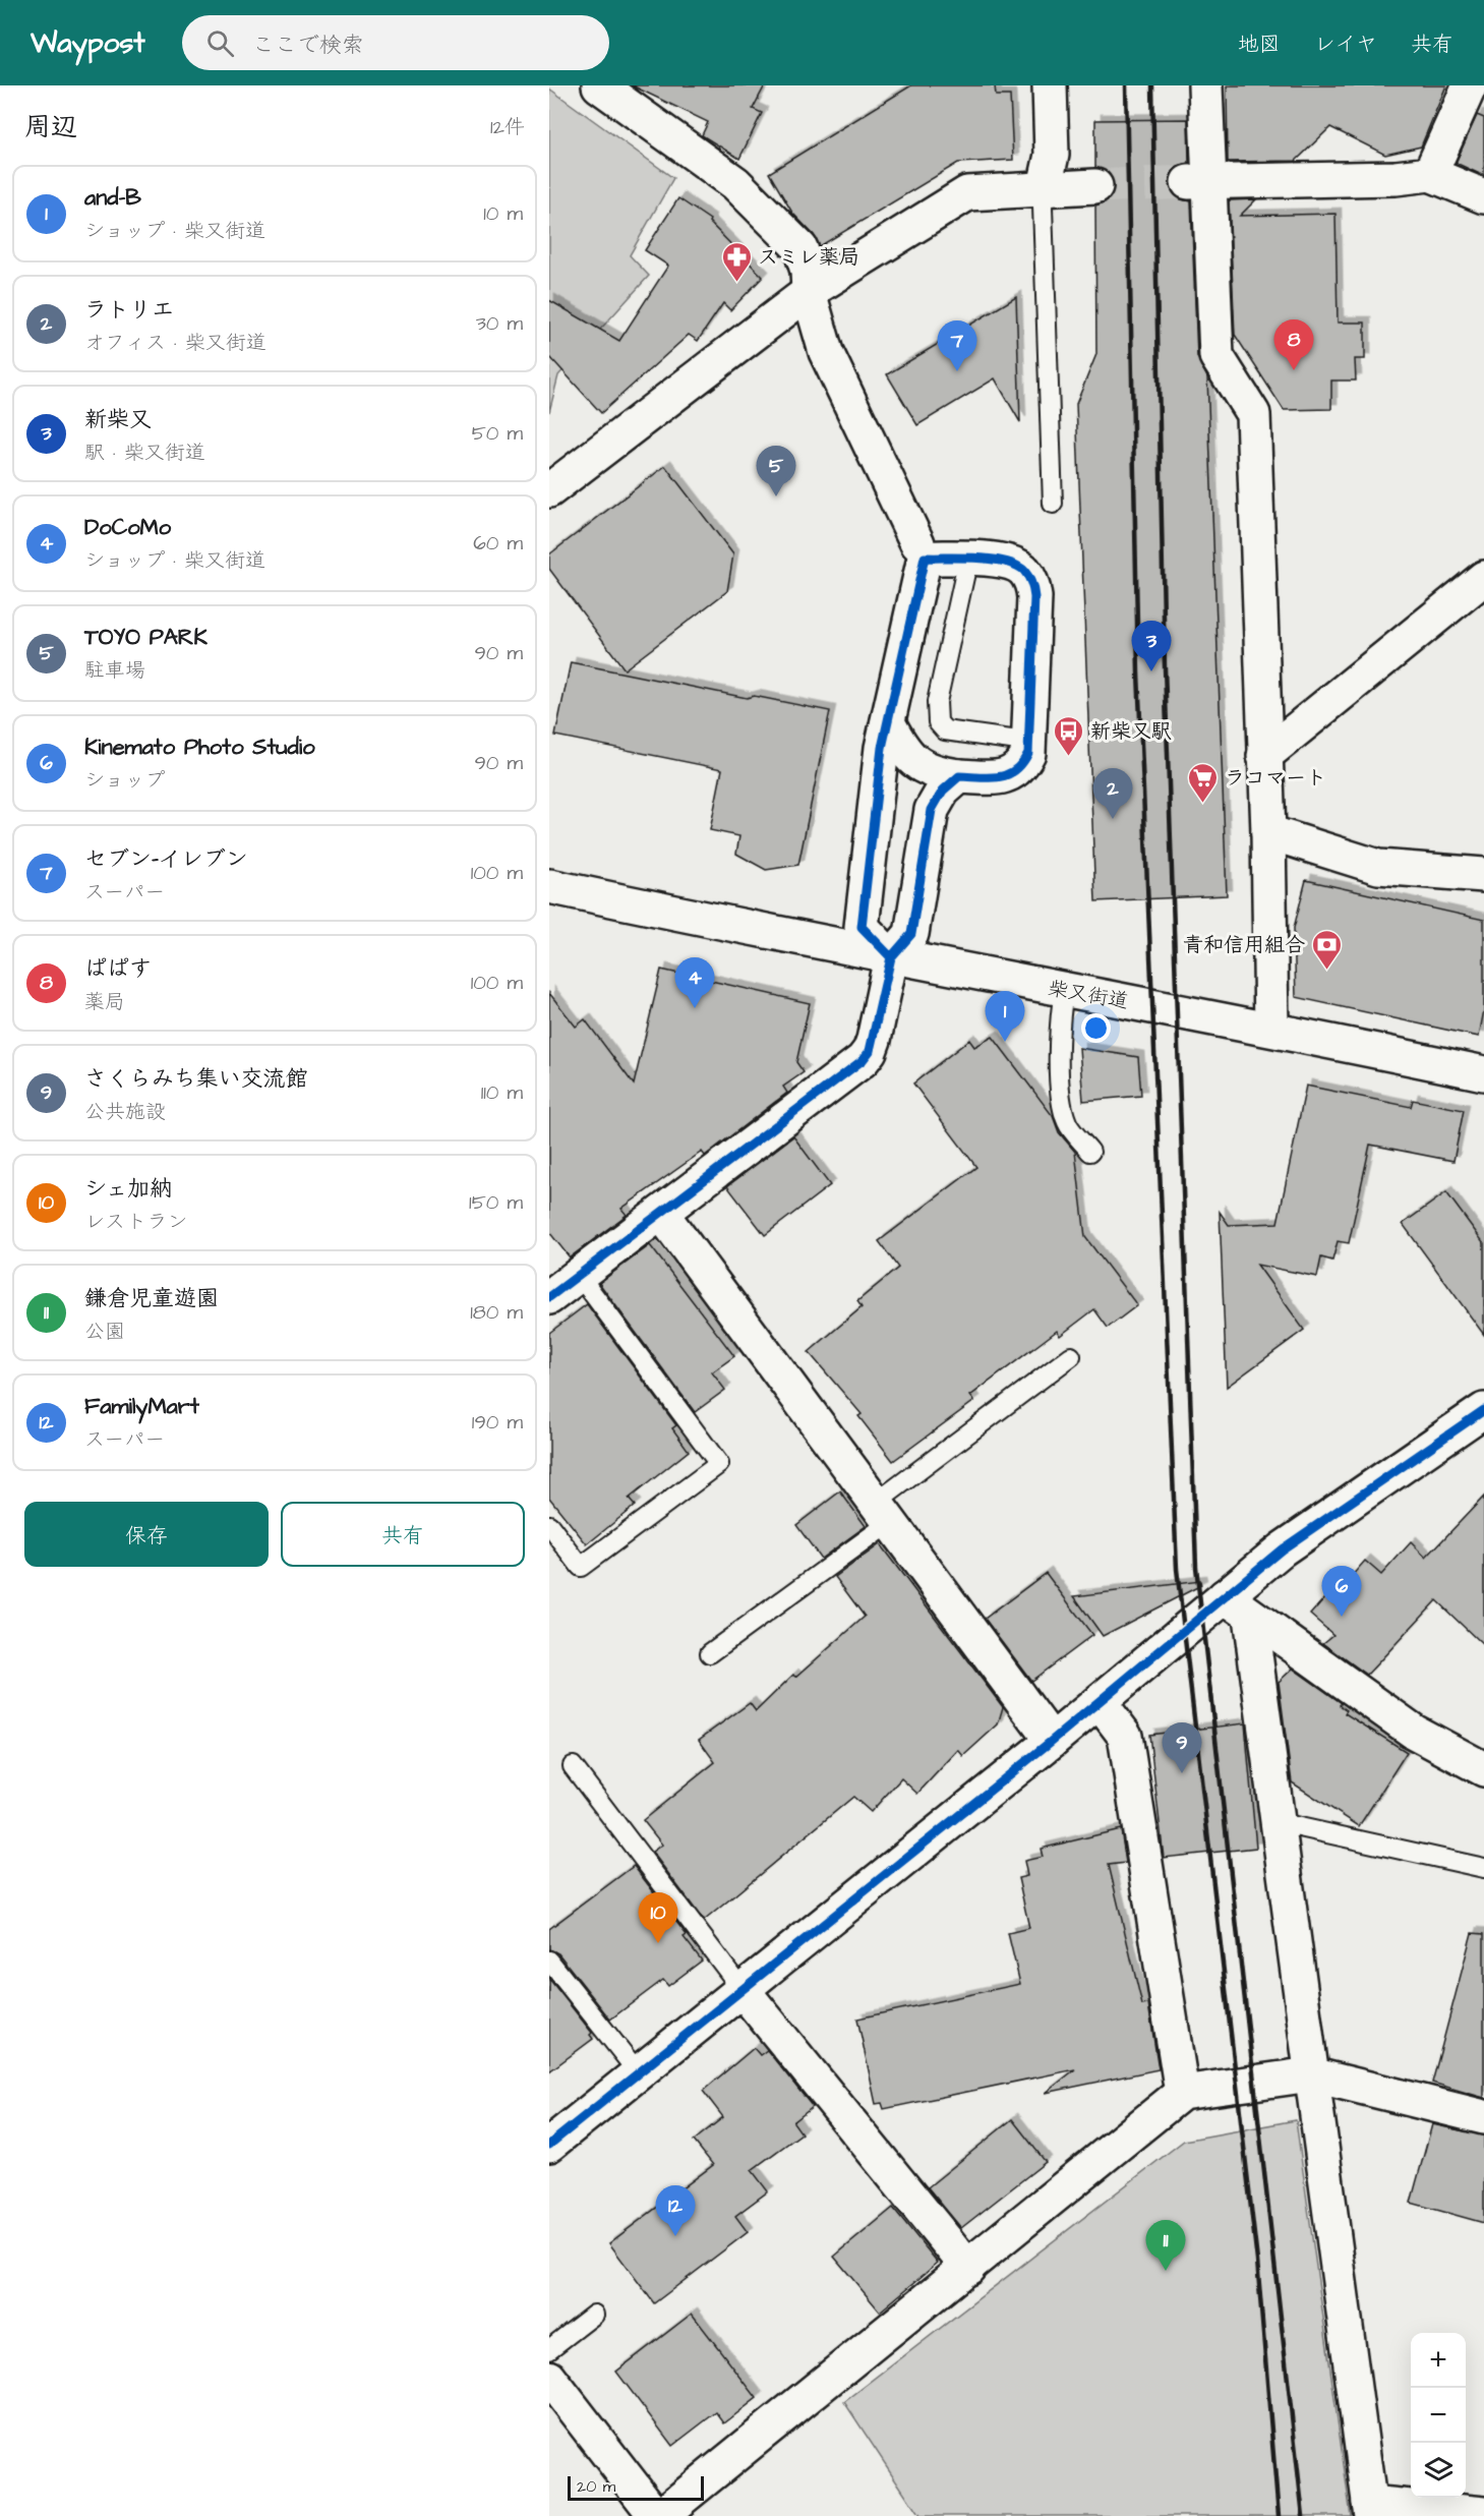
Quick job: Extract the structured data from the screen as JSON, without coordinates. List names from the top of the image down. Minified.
{"streets":{"street":["柴又街道"]},"places":{"pharmacy":["スミレ薬局"],"bus stop":["新柴又駅"],"supermarket":["ラコマート"],"bank":["青和信用組合"]},"scale_bar":"20 m","page":{"header":"Waypost","search":"ここで検索","nav":["地図","レイヤ","共有"],"heading":["周辺","12件"],"list":[{"mark":"1","name":"and-B","note":"ショップ · 柴又街道","value":"10 m"},{"mark":"2","name":"ラトリエ","note":"オフィス · 柴又街道","value":"30 m"},{"mark":"3","name":"新柴又","note":"駅 · 柴又街道","value":"50 m"},{"mark":"4","name":"DoCoMo","note":"ショップ · 柴又街道","value":"60 m"},{"mark":"5","name":"TOYO PARK","note":"駐車場","value":"90 m"},{"mark":"6","name":"Kinemato Photo Studio","note":"ショップ","value":"90 m"},{"mark":"7","name":"セブン-イレブン","note":"スーパー","value":"100 m"},{"mark":"8","name":"ぱぱす","note":"薬局","value":"100 m"},{"mark":"9","name":"さくらみち集い交流館","note":"公共施設","value":"110 m"},{"mark":"10","name":"シェ加納","note":"レストラン","value":"150 m"},{"mark":"11","name":"鎌倉児童遊園","note":"公園","value":"180 m"},{"mark":"12","name":"FamilyMart","note":"スーパー","value":"190 m"}],"pins":["8","7","5","3","2","4","1","6","9","10","12","11"],"buttons":["保存","共有"],"map_buttons":["+","−"],"scale":"20 m"}}
